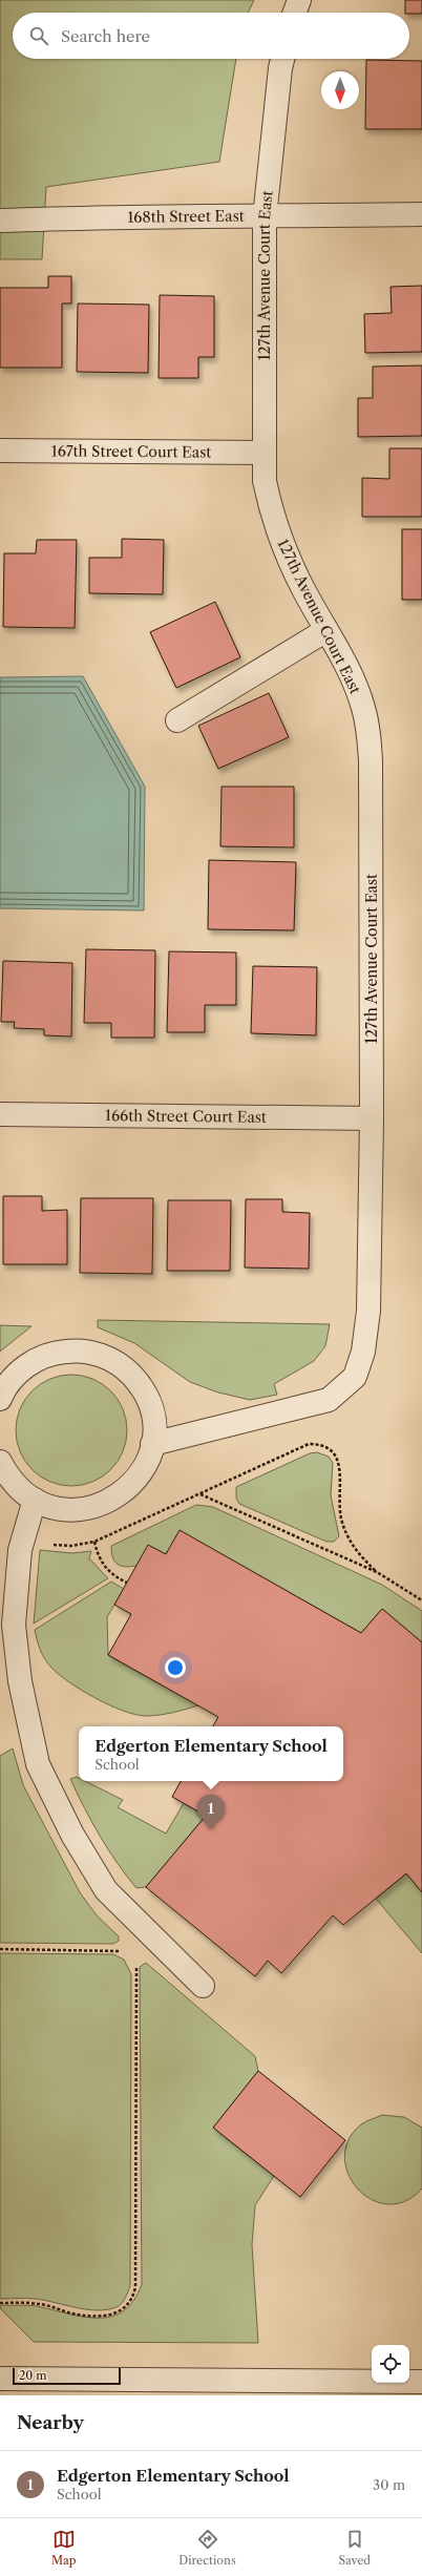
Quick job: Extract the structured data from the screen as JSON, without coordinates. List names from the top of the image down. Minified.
{"streets":{"street":["168th Street East","127th Avenue Court East","167th Street Court East","166th Street Court East"]},"crossings":[["168th Street East","127th Avenue Court East"],["127th Avenue Court East","167th Street Court East"],["127th Avenue Court East","166th Street Court East"]],"scale_bar":"20 m","north":"bottom","page":{"search":"Search here","popup":["Edgerton Elementary School","School"],"pins":"1","scale":"20 m","heading":"Nearby","list":[{"mark":"1","name":"Edgerton Elementary School","note":"School","value":"30 m"}],"nav":["Map","Directions","Saved"]}}
